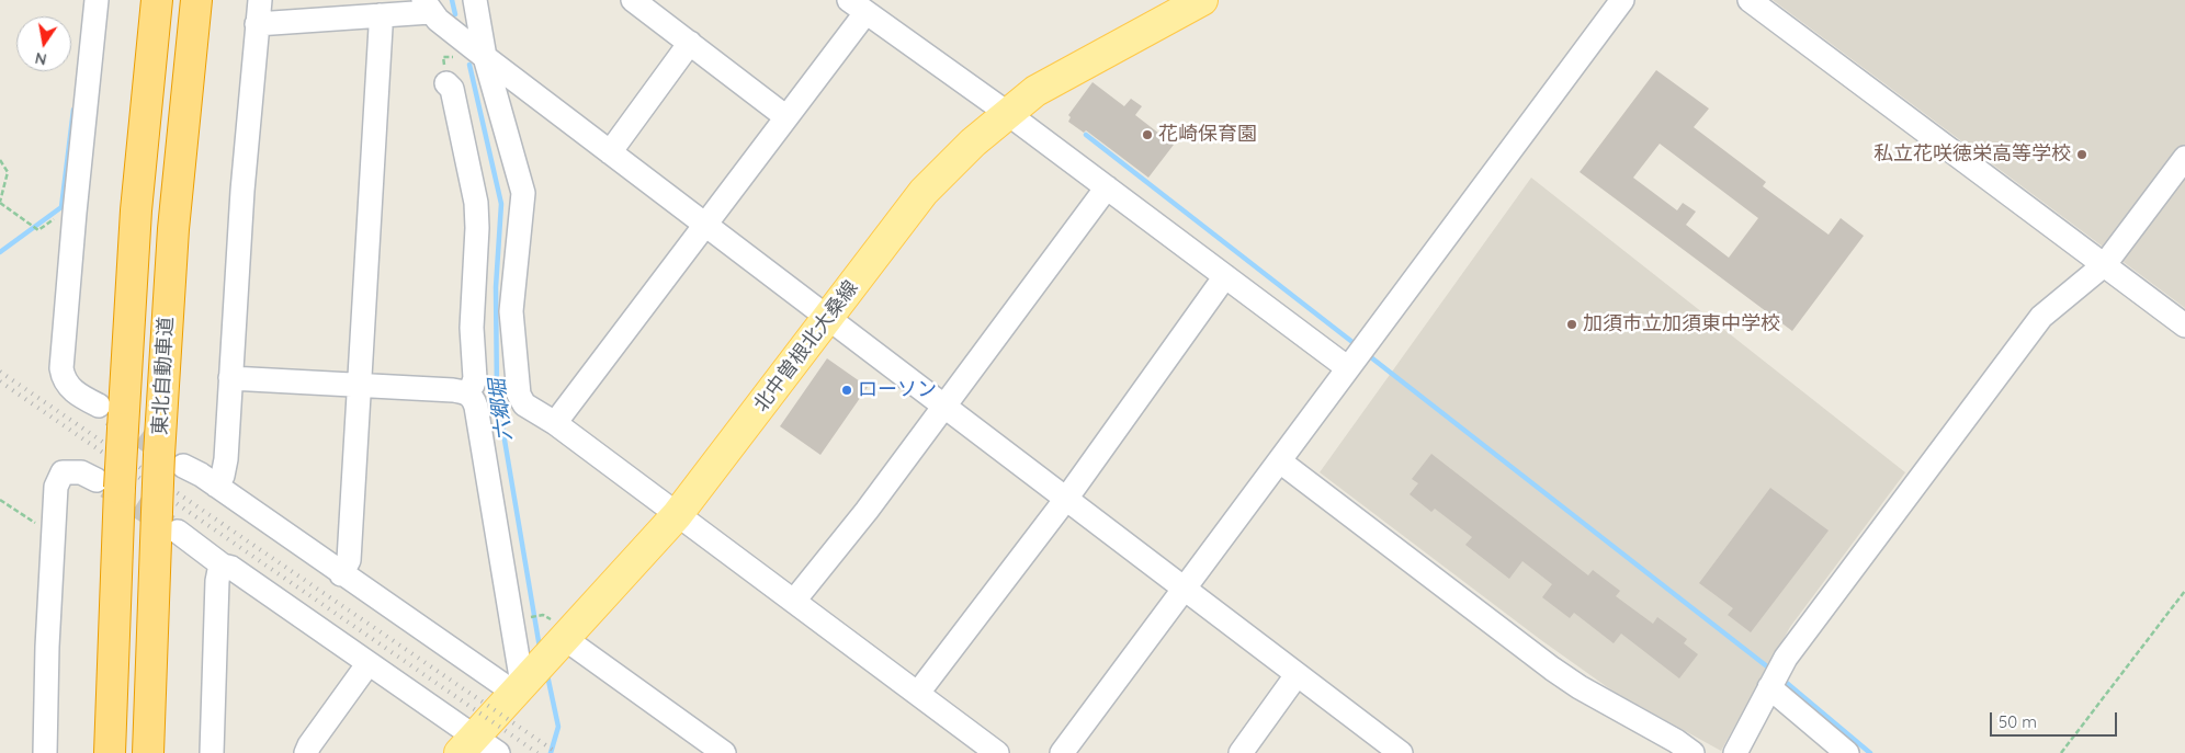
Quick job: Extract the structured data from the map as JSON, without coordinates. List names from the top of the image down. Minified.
{"streets":{"highway":["東北自動車道"],"main road":["北中曽根北大桑線"]},"water":["六郷堀"],"places":["花崎保育園","私立花咲徳栄高等学校","加須市立加須東中学校","ローソン"],"scale_bar":"50 m","north":"bottom"}
